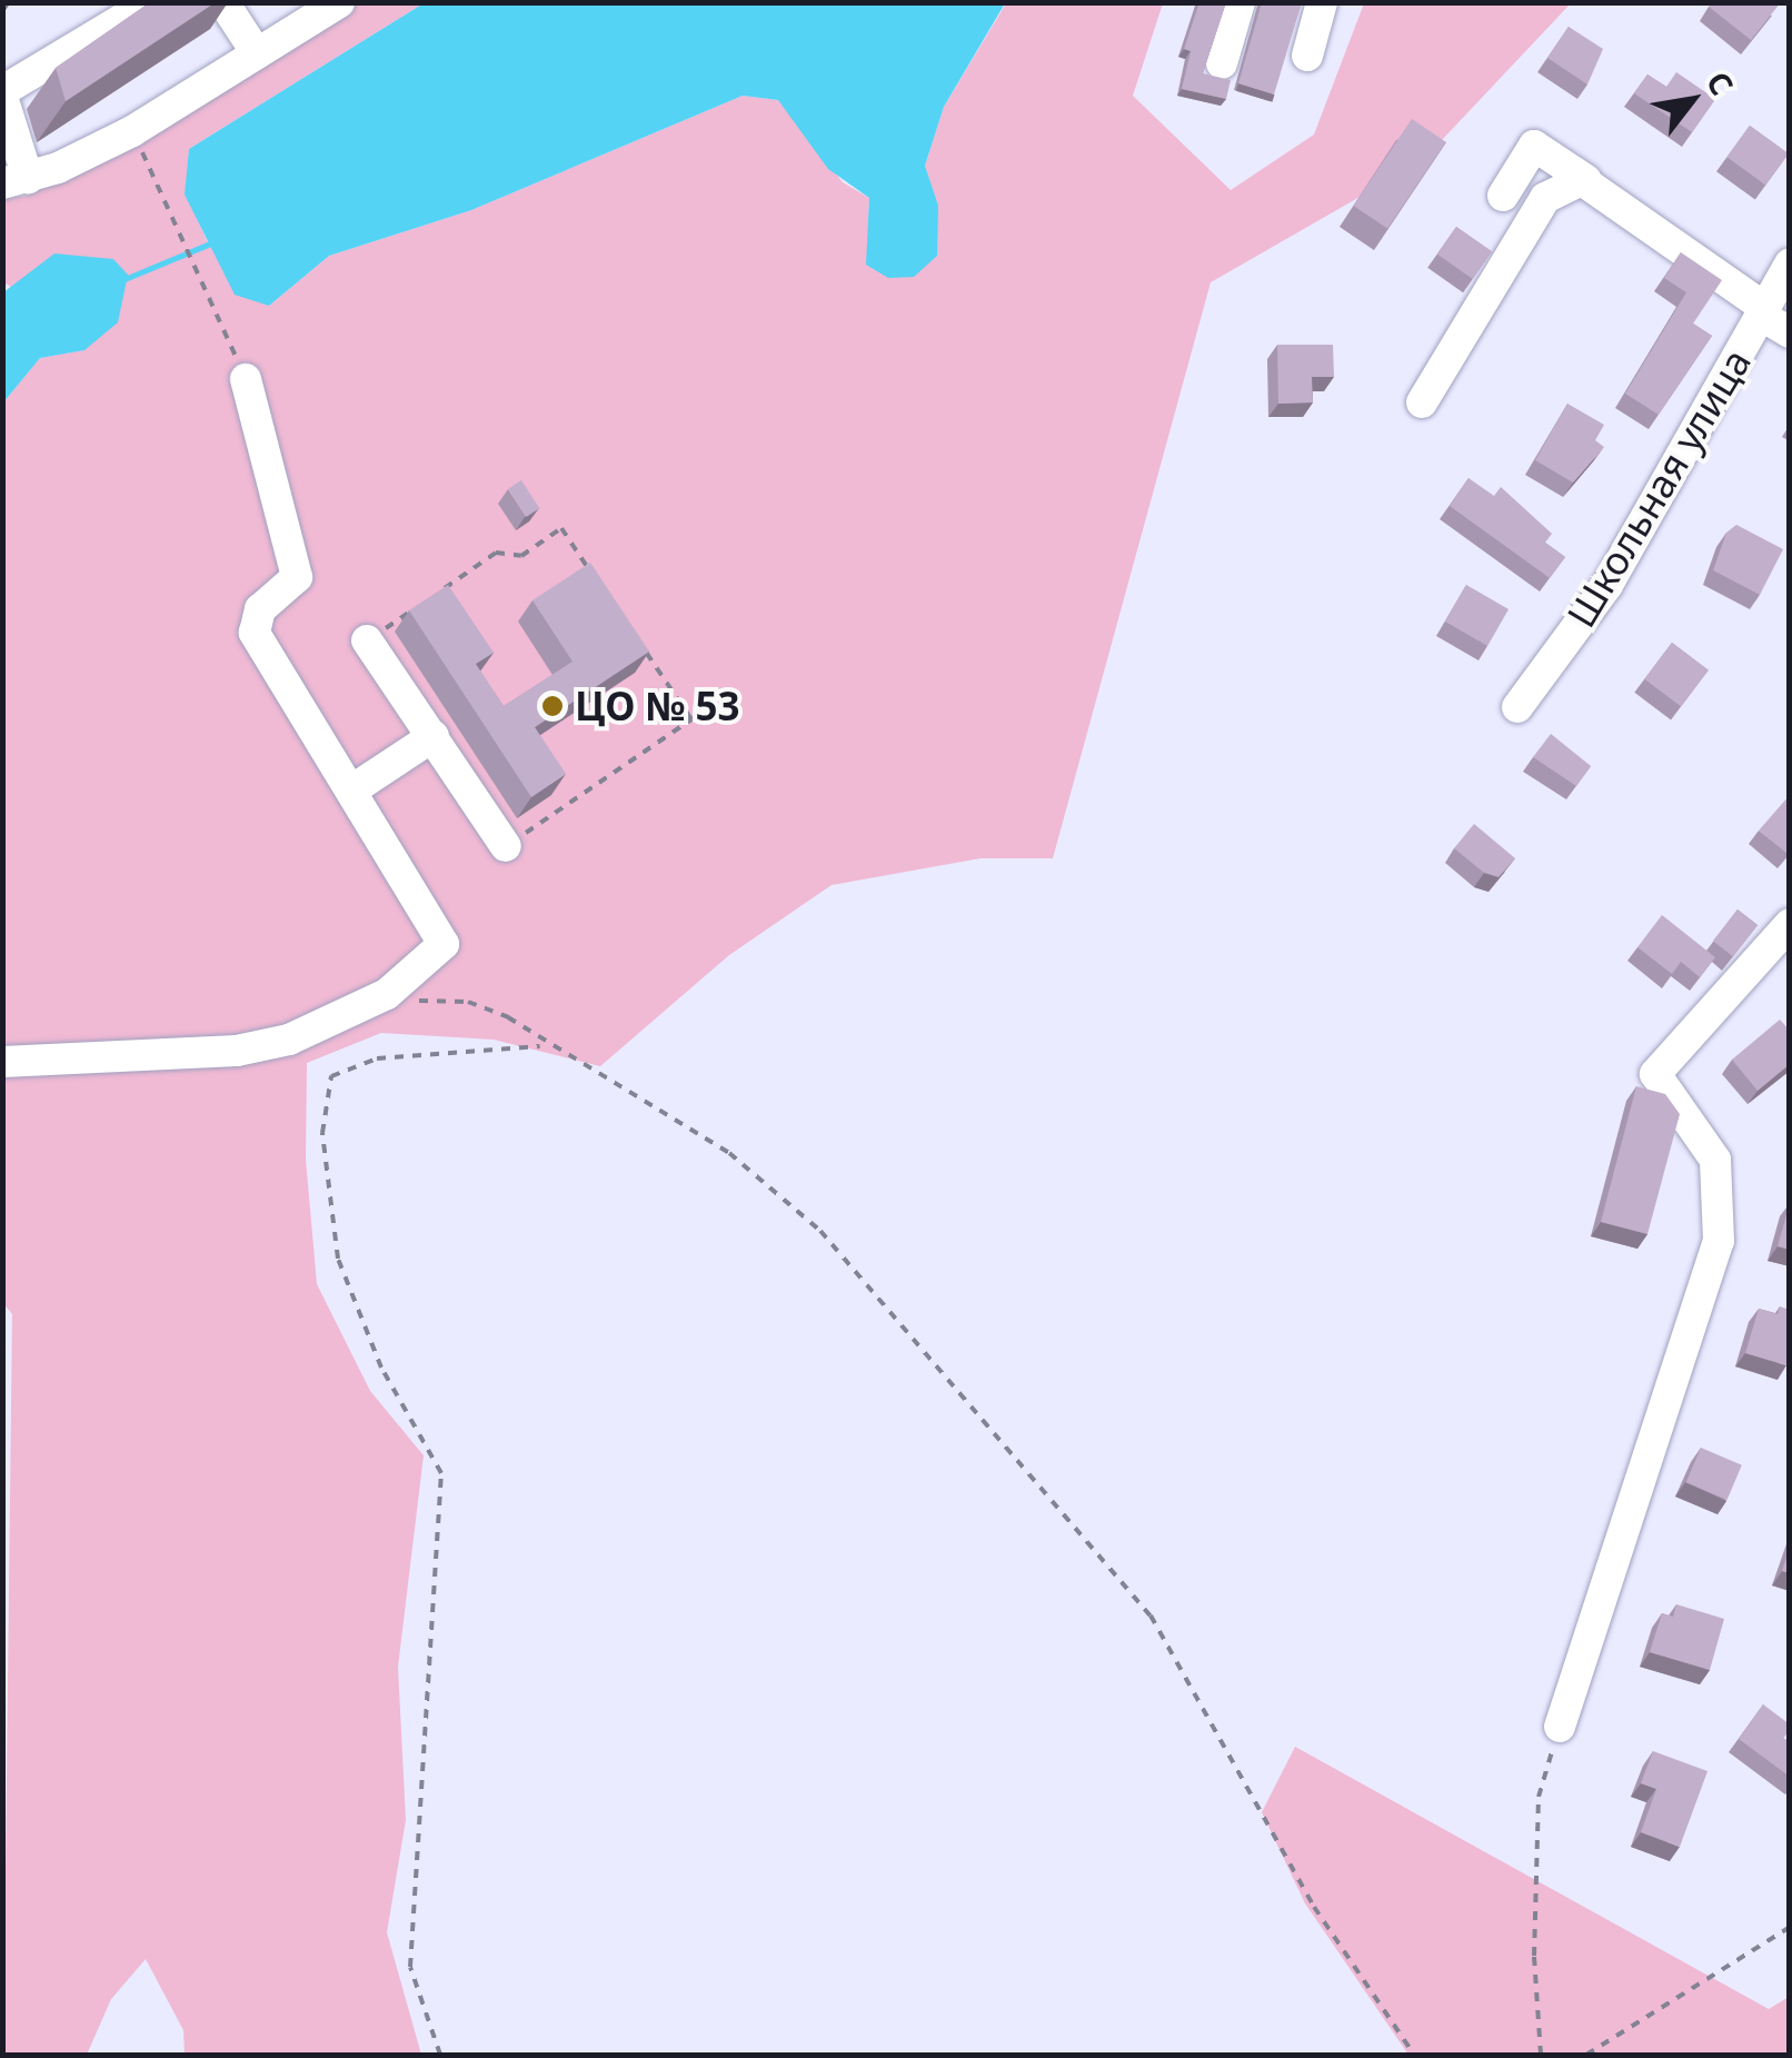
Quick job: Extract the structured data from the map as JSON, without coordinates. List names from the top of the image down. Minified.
{"streets":{"street":["Школьная улица"]},"places":["ЦО № 53"],"north":"top right"}
